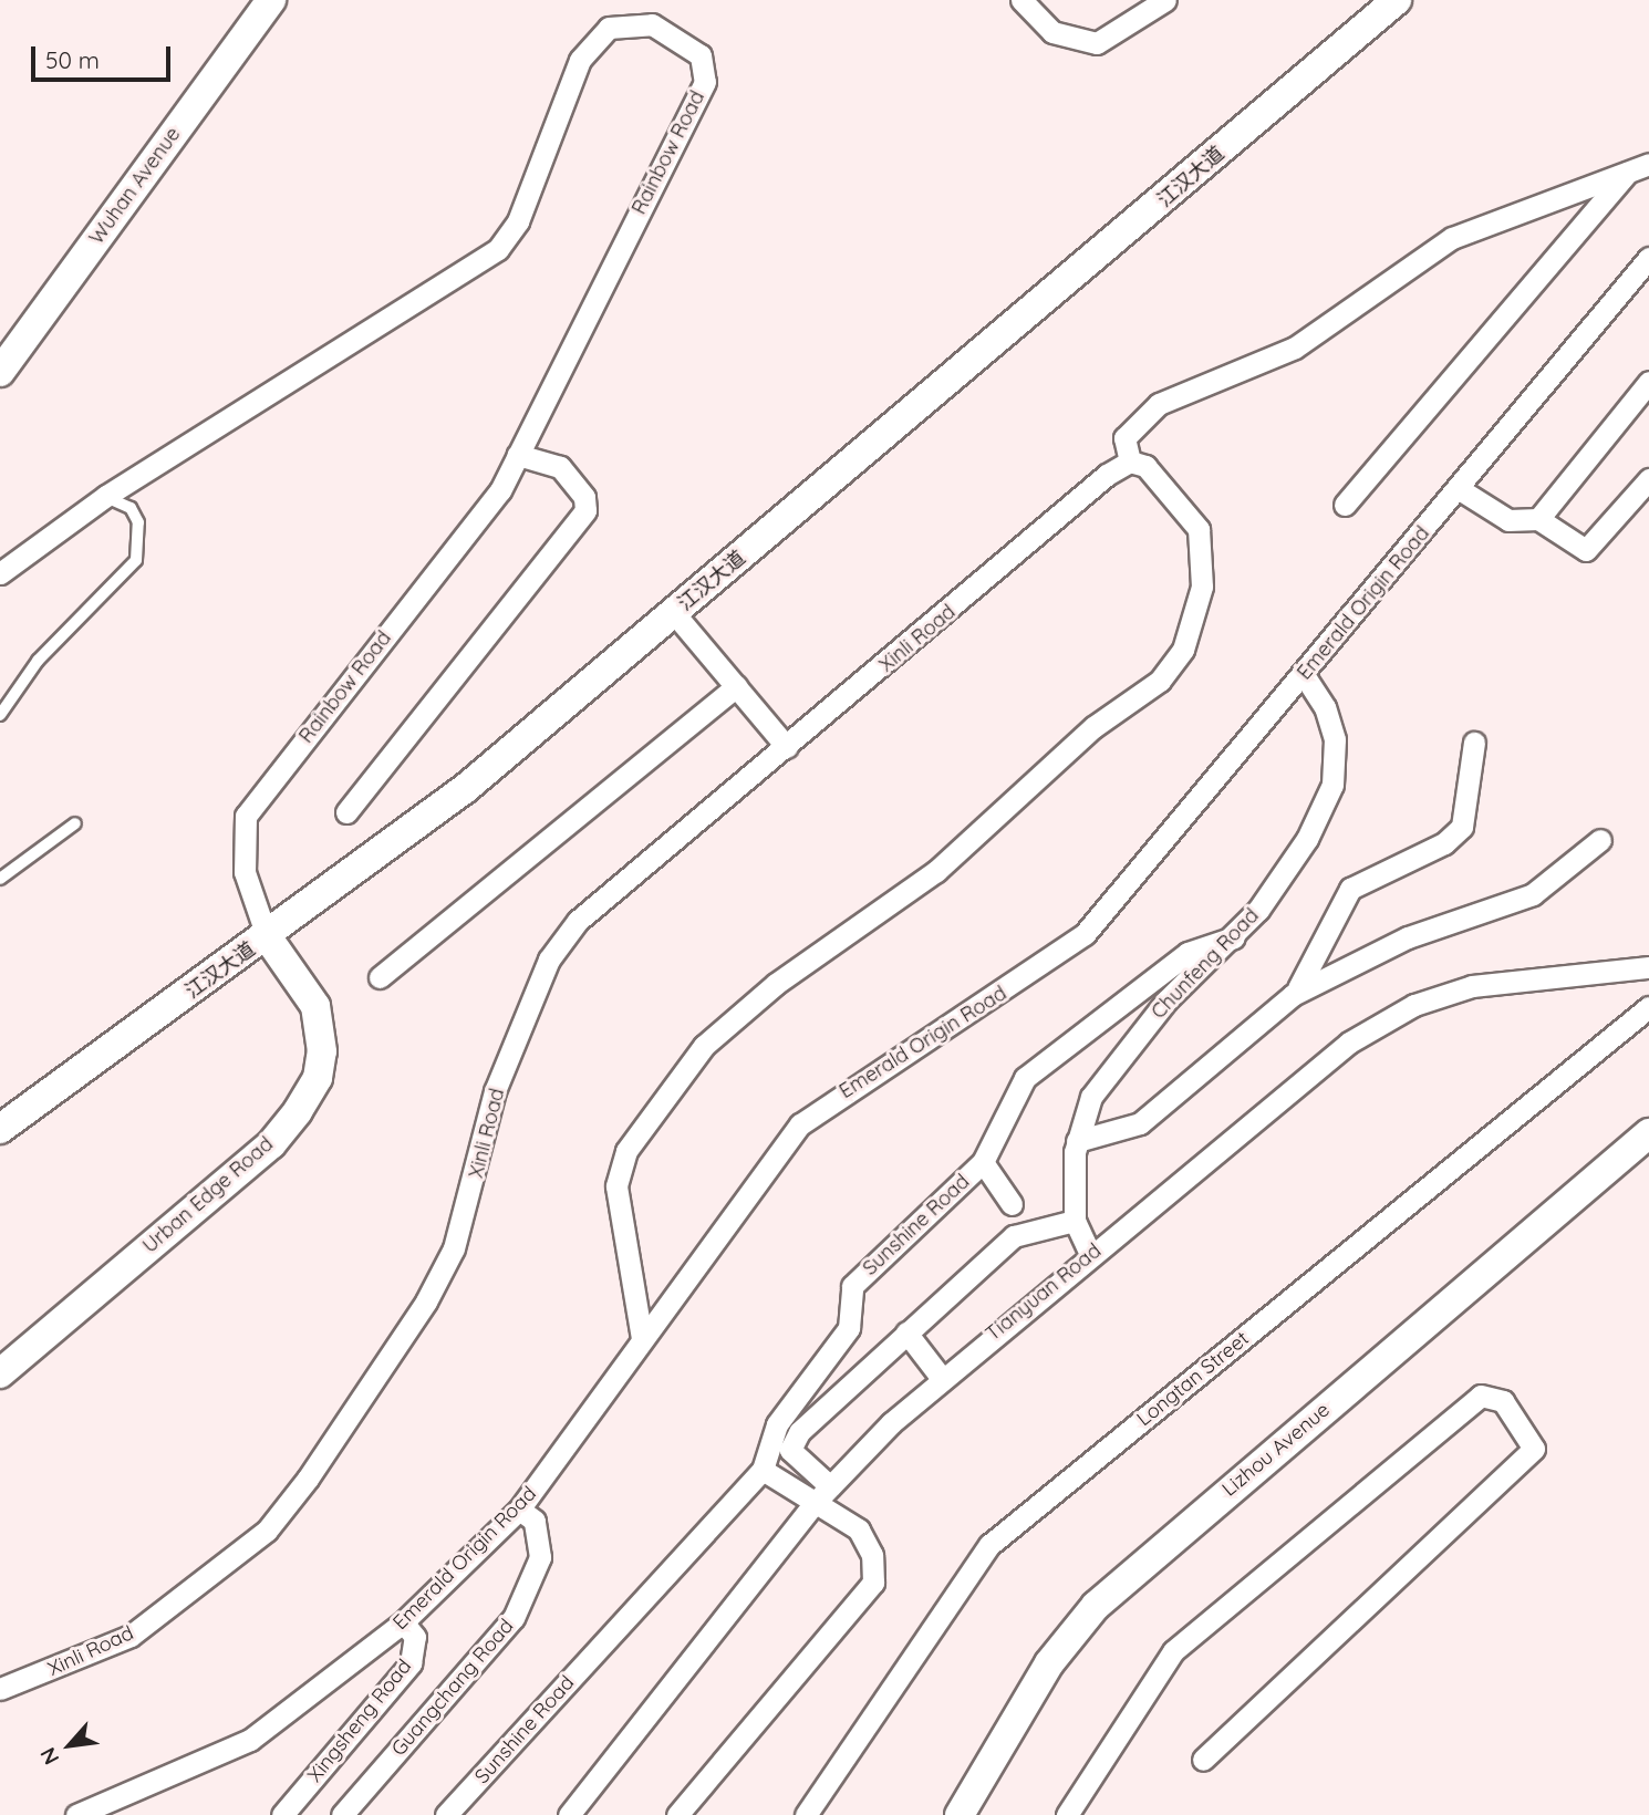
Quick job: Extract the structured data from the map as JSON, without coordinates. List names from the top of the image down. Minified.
{"streets":{"main road":["江汉大道","Wuhan Avenue","Urban Edge Road","Lizhou Avenue"],"street":["Rainbow Road","Emerald Origin Road","Xinli Road","Chunfeng Road","Sunshine Road","Tianyuan Road","Longtan Street","Guangchang Road","Xingsheng Road"]},"crossings":[["Rainbow Road","江汉大道"],["Rainbow Road","Urban Edge Road"],["江汉大道","Urban Edge Road"],["Emerald Origin Road","Chunfeng Road"],["Emerald Origin Road","Guangchang Road"],["Emerald Origin Road","Xingsheng Road"],["Chunfeng Road","Sunshine Road"],["Chunfeng Road","Tianyuan Road"]],"scale_bar":"50 m","north":"bottom left"}
